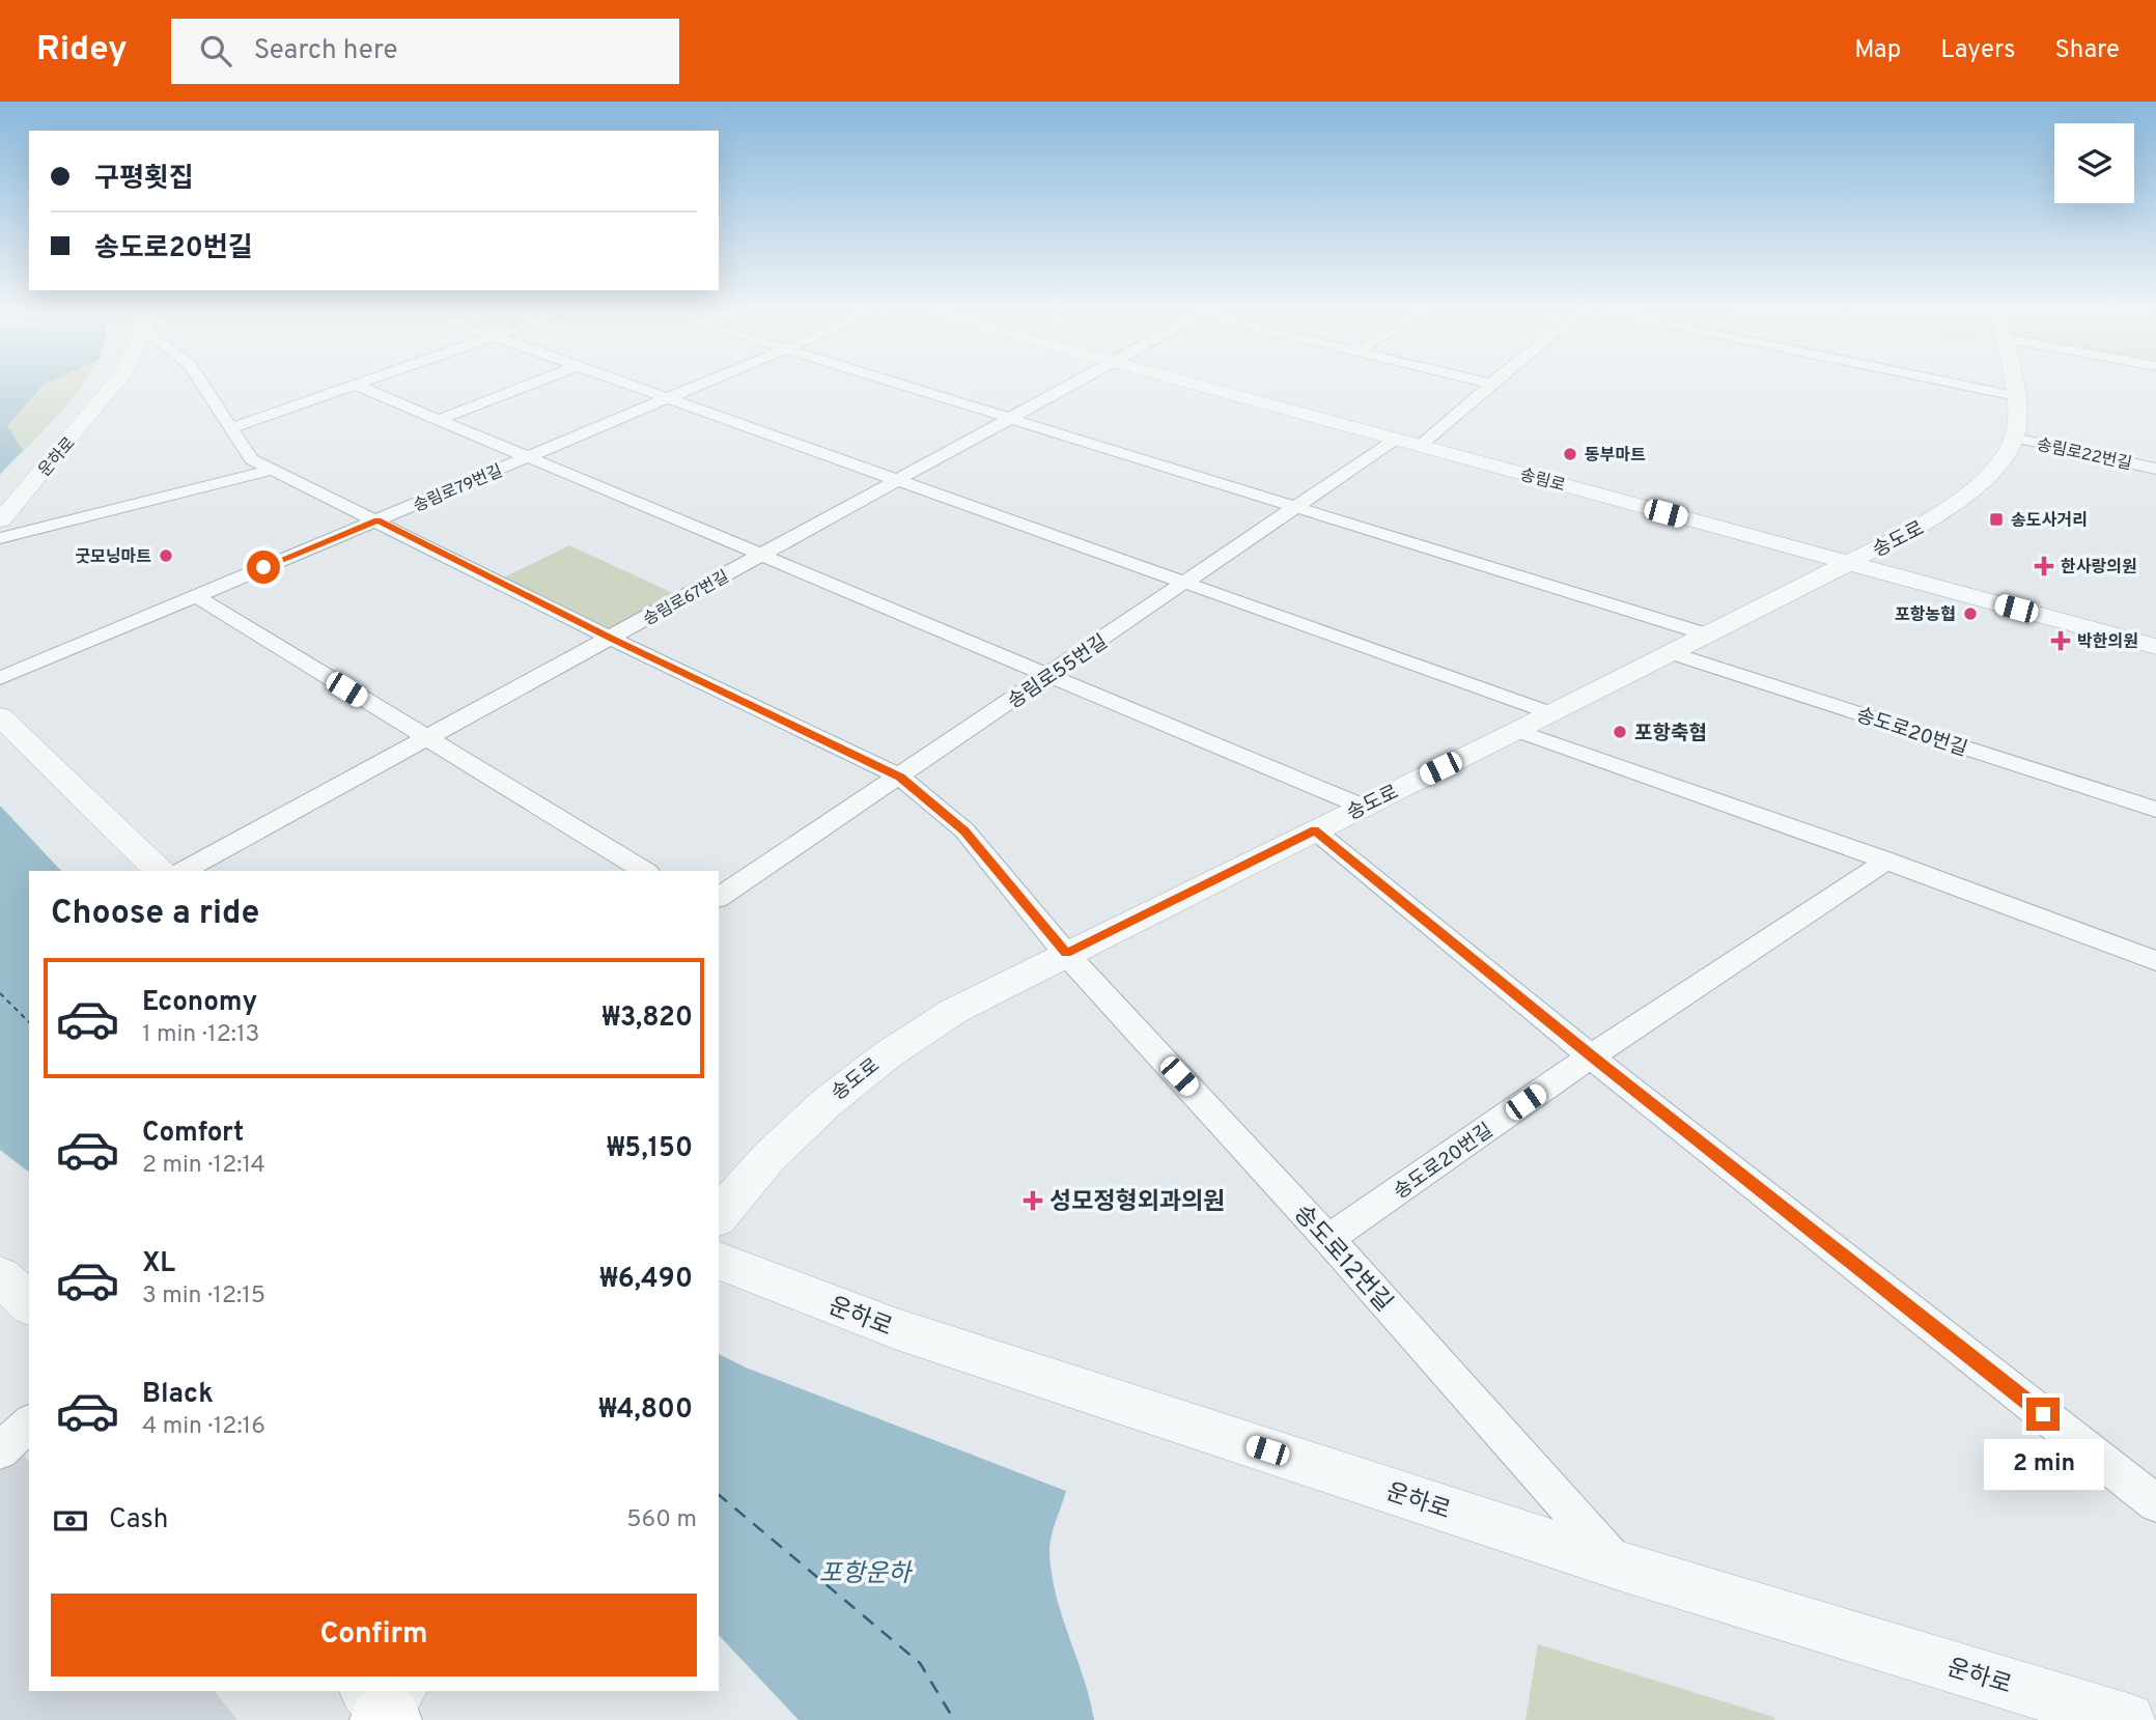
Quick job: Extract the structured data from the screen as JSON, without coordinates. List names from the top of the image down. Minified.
{"streets":{"street":["송림로22번길","운하로","송림로","송림로79번길","송도로","송림로67번길","송림로55번길","송도로20번길","송도로12번길"]},"crossings":[["송림로22번길","송도로"],["운하로","송도로12번길"],["송림로","송도로"],["송림로","송림로55번길"],["송림로79번길","송도로12번길"],["송도로","송도로20번길"],["송도로","송도로12번길"],["송림로67번길","송도로12번길"],["송림로55번길","송도로12번길"],["송도로20번길","송도로12번길"]],"water":["포항운하"],"places":{"other":["동부마트","굿모닝마트","포항농협","포항축협"],"transit":["송도사거리"],"health":["한사랑의원","박한의원","성모정형외과의원"]},"page":{"header":"Ridey","search":"Search here","nav":["Map","Layers","Share"],"banner":["구평횟집","송도로20번길"],"heading":"Choose a ride","list":[{"name":"Economy","note":"1 min · 12:13","value":"₩3,820"},{"name":"Comfort","note":"2 min · 12:14","value":"₩5,150"},{"name":"XL","note":"3 min · 12:15","value":"₩6,490"},{"name":"Black","note":"4 min · 12:16","value":"₩4,800"}],"bubble":"2 min","pay":["Cash","560 m"],"buttons":"Confirm"}}
